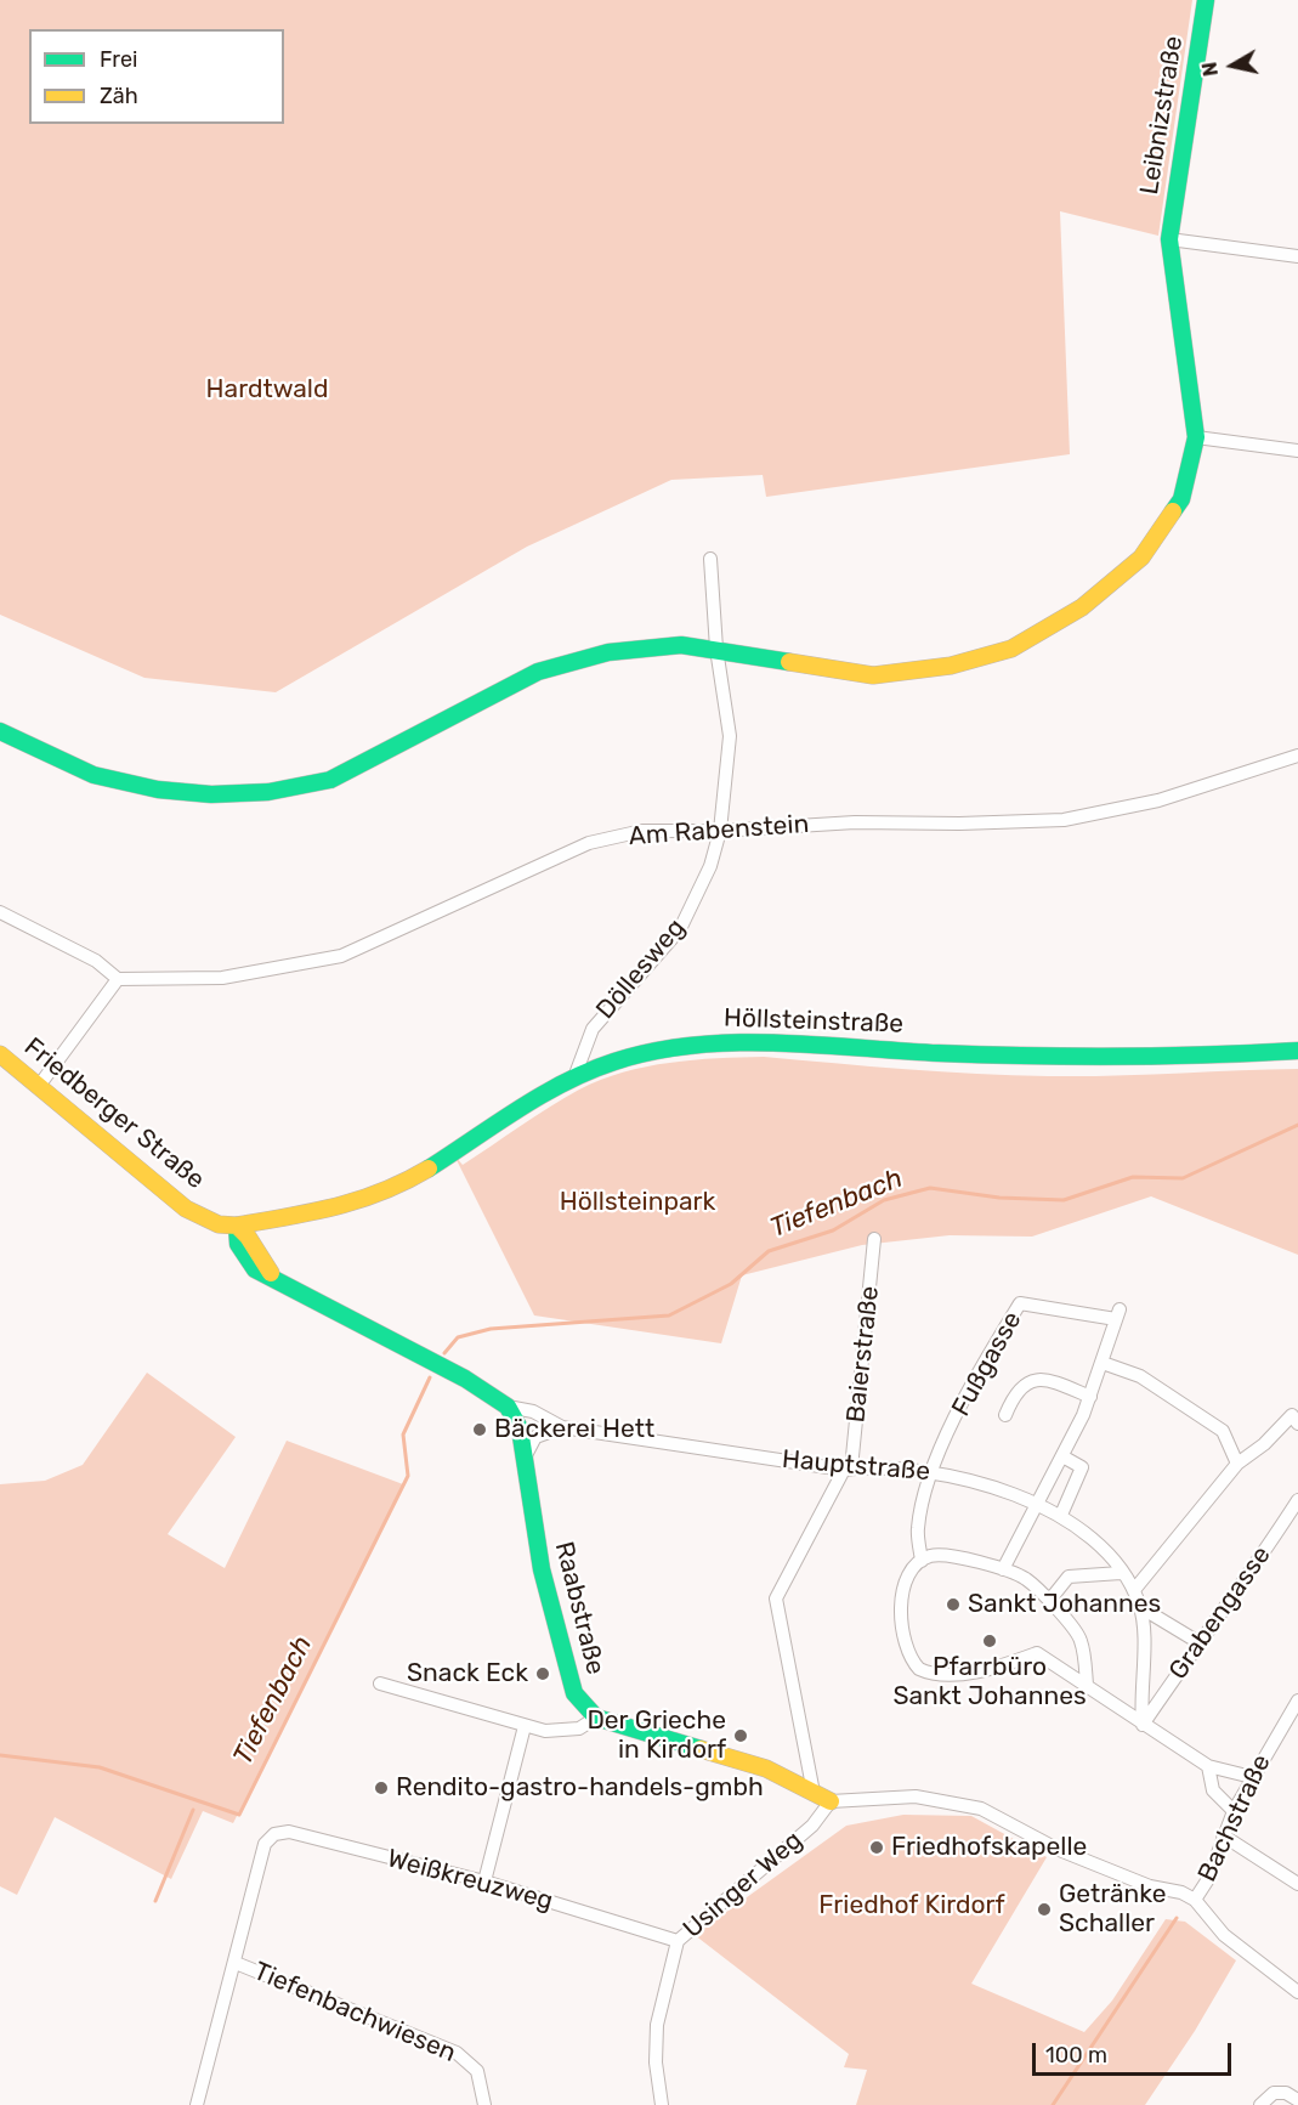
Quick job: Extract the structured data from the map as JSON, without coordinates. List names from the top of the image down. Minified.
{"streets":{"street":["Leibnizstraße","Am Rabenstein","Döllesweg","Höllsteinstraße","Friedberger Straße","Baierstraße","Fußgasse","Hauptstraße","Raabstraße","Grabengasse","Bachstraße","Weißkreuzweg","Usinger Weg","Tiefenbachwiesen"]},"crossings":[["Am Rabenstein","Döllesweg"],["Döllesweg","Höllsteinstraße"],["Höllsteinstraße","Friedberger Straße"],["Baierstraße","Hauptstraße"],["Fußgasse","Hauptstraße"],["Hauptstraße","Raabstraße"],["Hauptstraße","Grabengasse"],["Weißkreuzweg","Usinger Weg"],["Weißkreuzweg","Tiefenbachwiesen"]],"water":["Tiefenbach"],"parks":["Hardtwald","Höllsteinpark","Friedhof Kirdorf"],"places":["Bäckerei Hett","Sankt Johannes","Pfarrbüro Sankt Johannes","Snack Eck","Der Grieche in Kirdorf","Rendito-gastro-handels-gmbh","Friedhofskapelle","Getränke Schaller"],"legend":["Frei","Zäh"],"scale_bar":"100 m","north":"left"}
